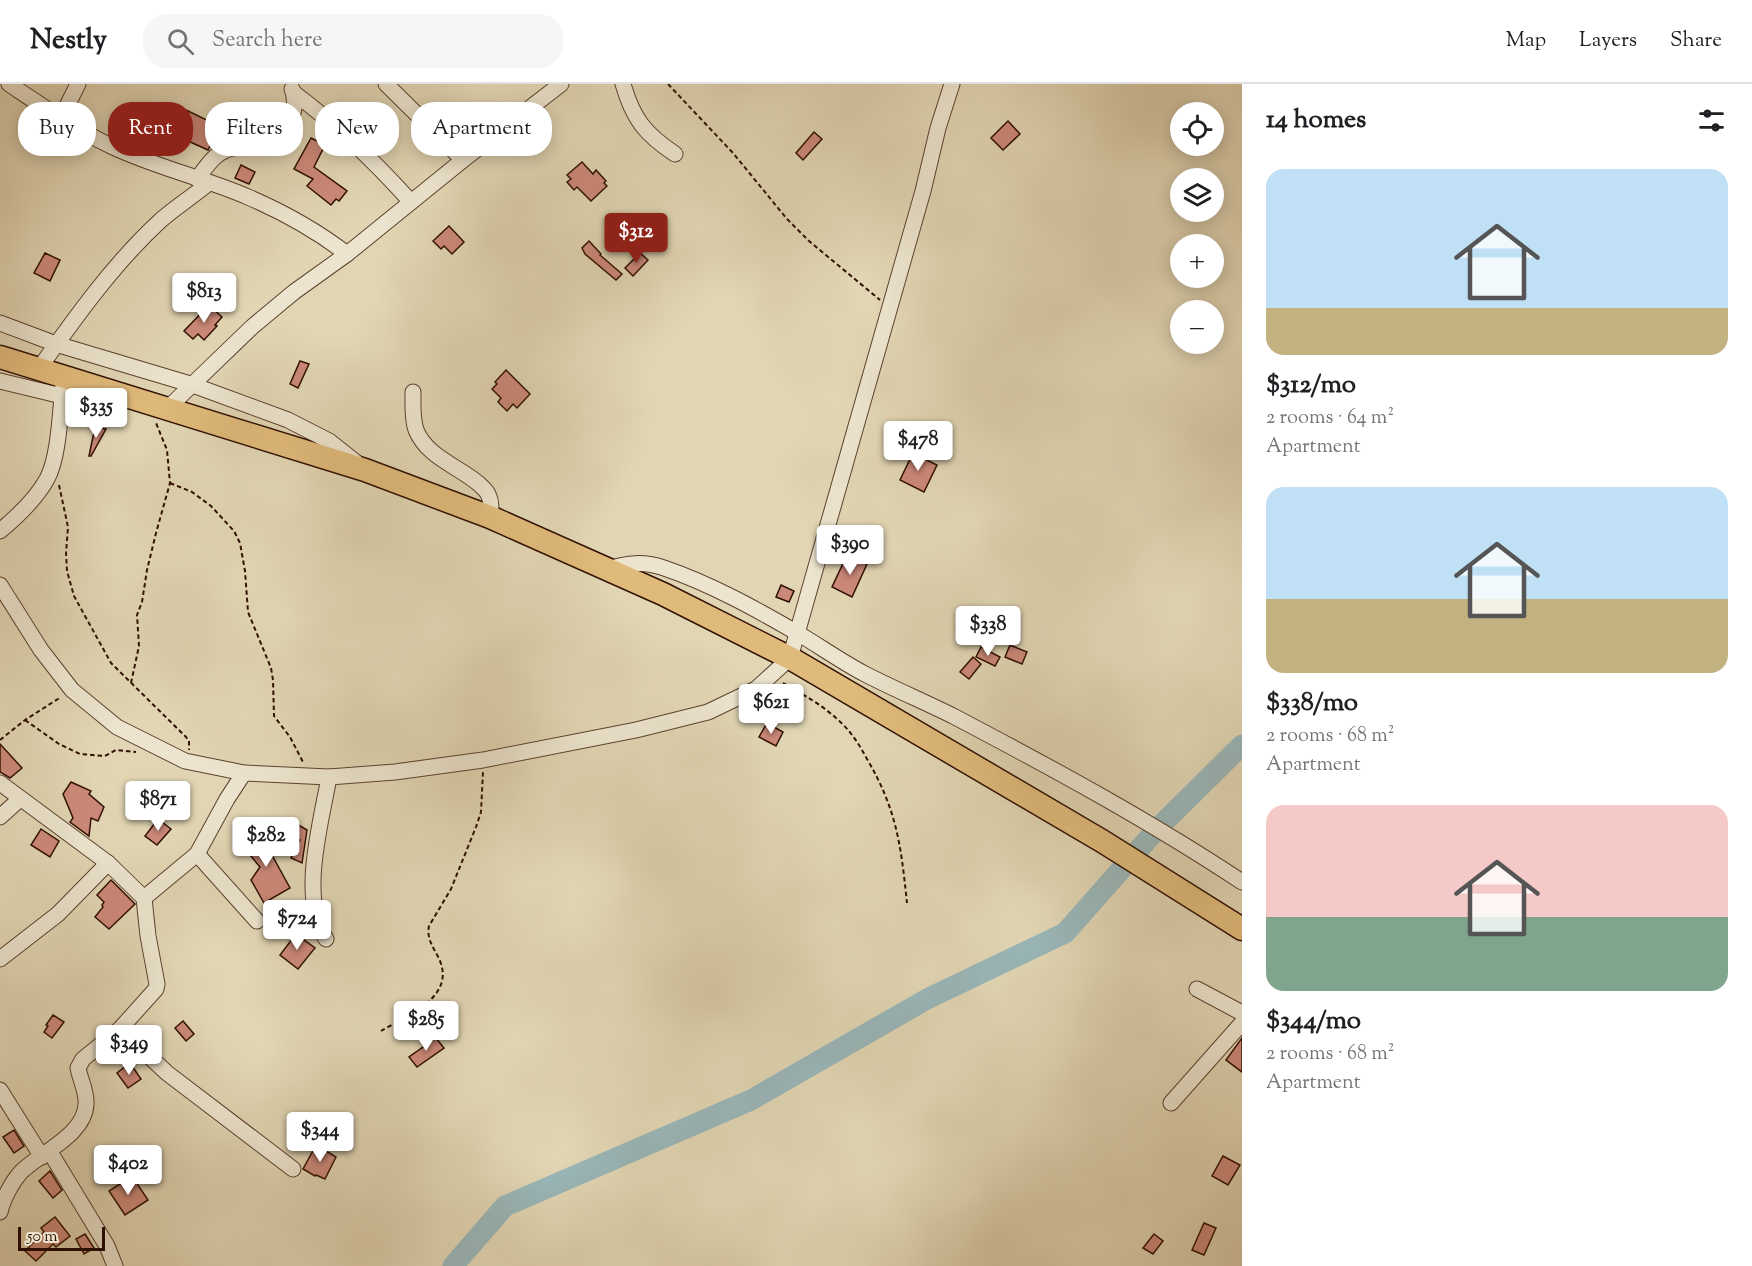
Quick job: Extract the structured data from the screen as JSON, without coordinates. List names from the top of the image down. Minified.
{"scale_bar":"50 m","page":{"header":"Nestly","search":"Search here","nav":["Map","Layers","Share"],"heading":"14 homes","map_buttons":["+","−"],"chip":["Buy","Rent","Filters","New","Apartment"],"list":[{"name":"$312/mo","note":"2 rooms · 64 m² · Apartment"},{"name":"$338/mo","note":"2 rooms · 68 m² · Apartment"},{"name":"$344/mo","note":"2 rooms · 68 m² · Apartment"}],"price":["$312","$813","$335","$478","$390","$338","$621","$871","$282","$724","$285","$349","$344","$402"],"scale":"50 m"}}
